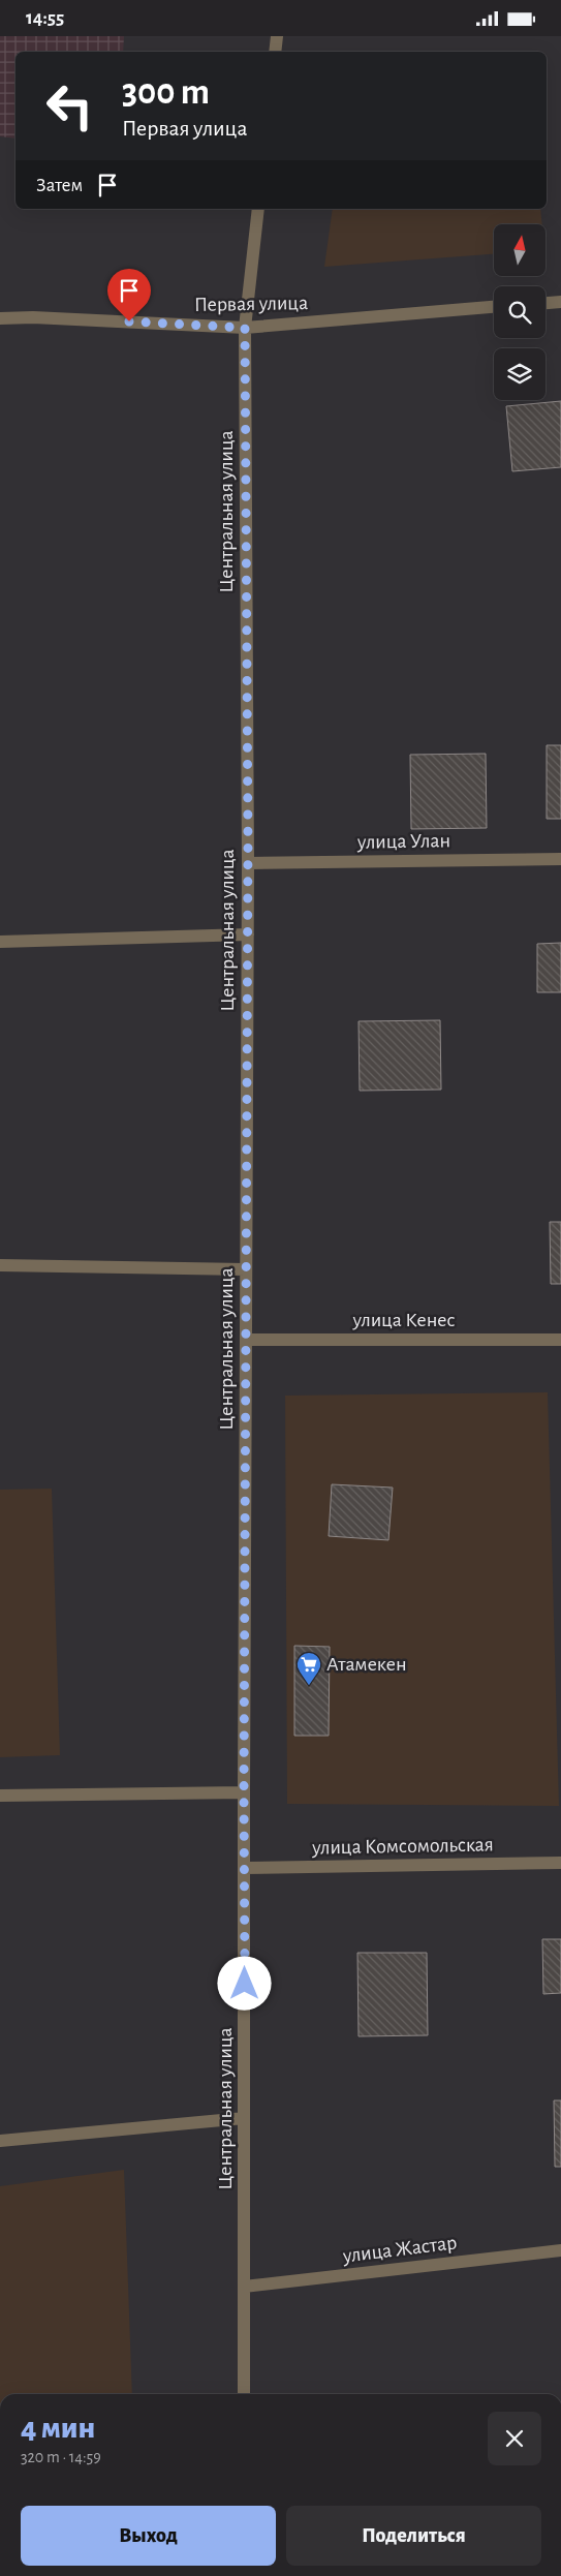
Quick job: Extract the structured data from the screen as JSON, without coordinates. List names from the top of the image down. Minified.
{"streets":{"street":["Первая улица","Центральная улица","улица Улан","улица Кенес","улица Комсомольская","улица Жастар"]},"crossings":[["Первая улица","Центральная улица"],["Центральная улица","улица Улан"],["Центральная улица","улица Кенес"],["Центральная улица","улица Комсомольская"],["Центральная улица","улица Жастар"]],"places":{"supermarket":["Атамекен"]},"north":"top","page":{"status":"14:55","turn":["300 m","Первая улица"],"then":"Затем","heading":["4 мин","320 m · 14:59"],"buttons":["Выход","Поделиться"]}}
